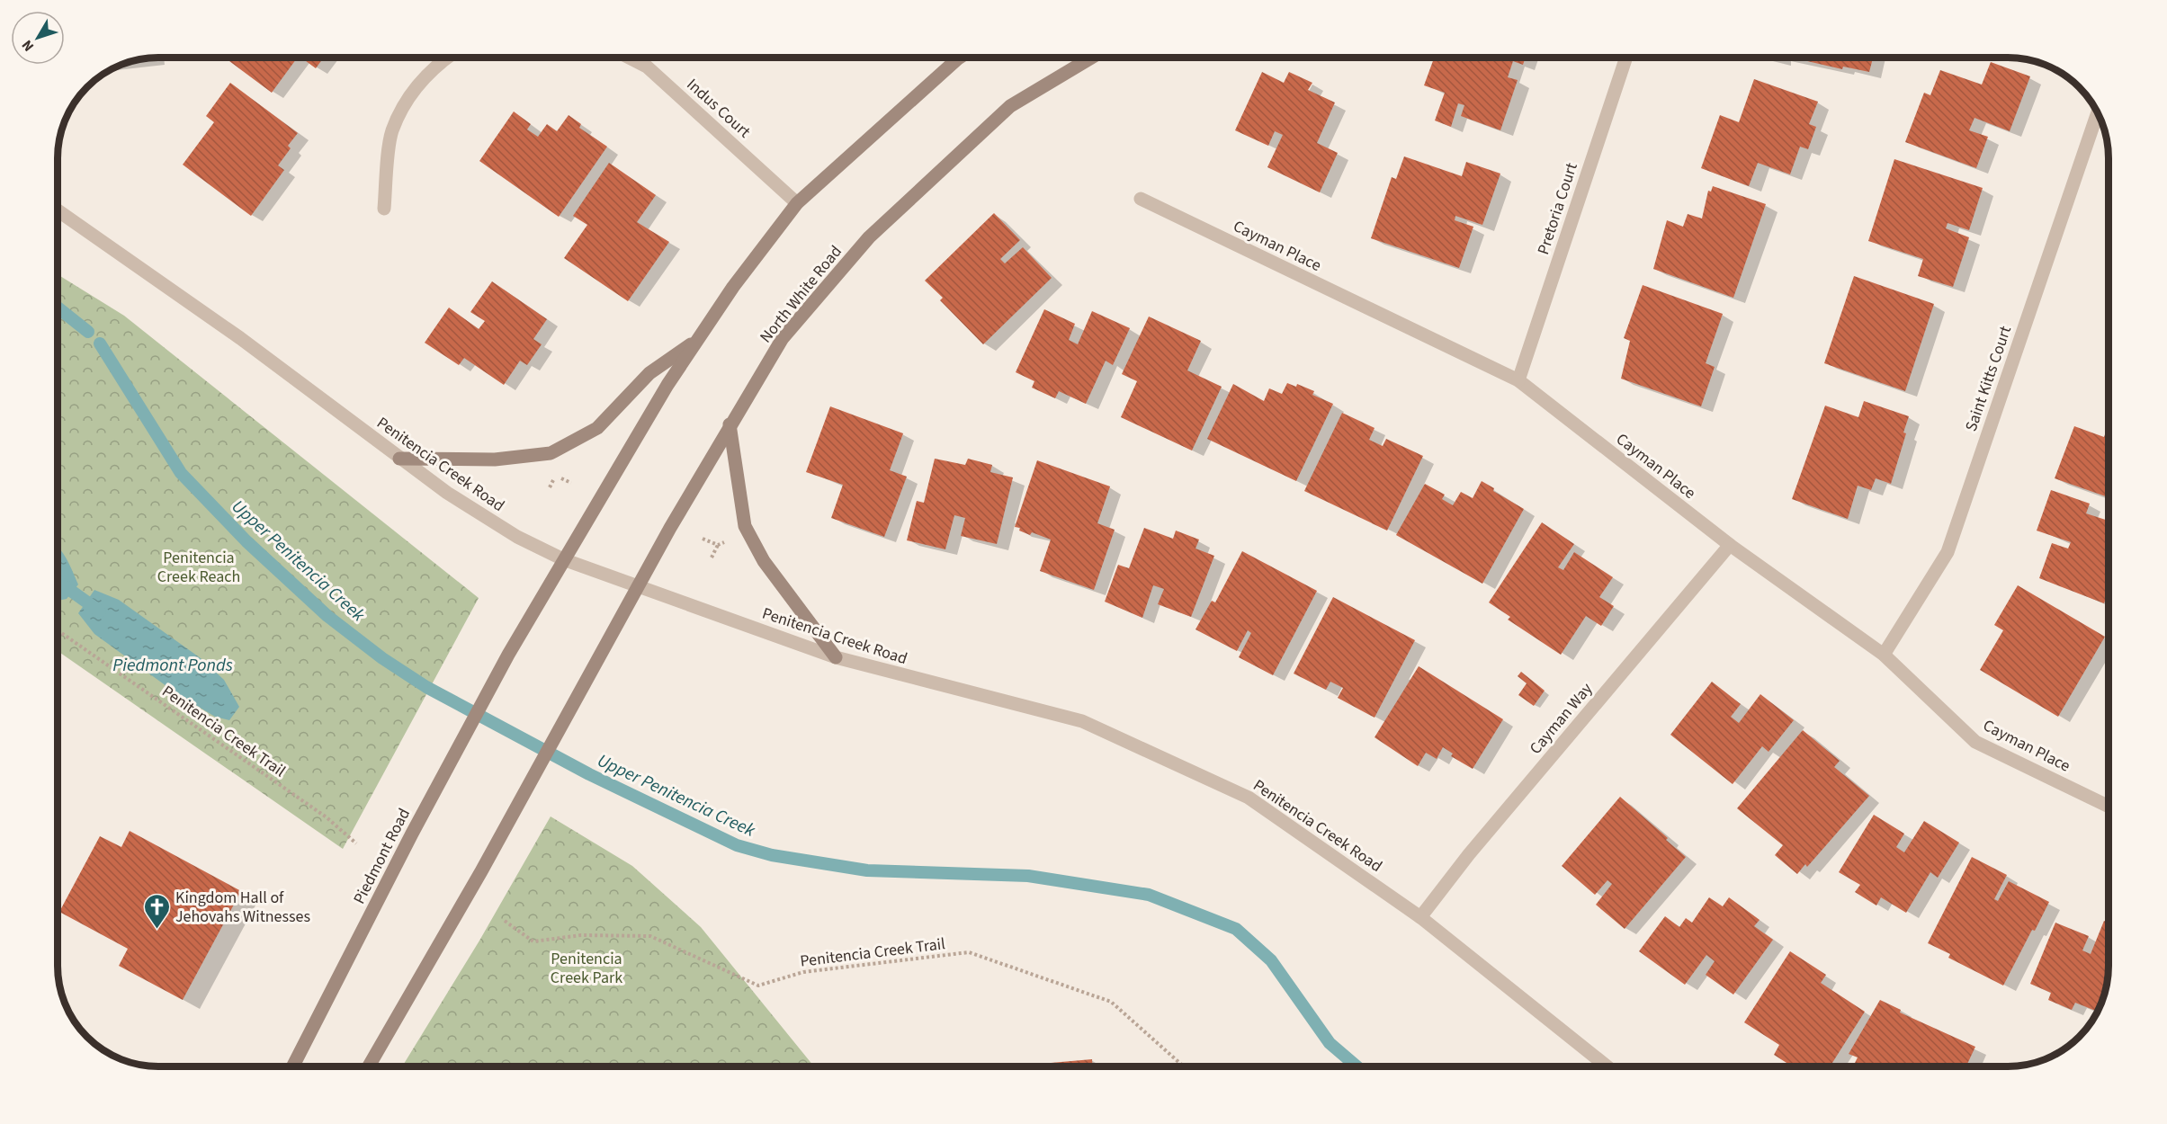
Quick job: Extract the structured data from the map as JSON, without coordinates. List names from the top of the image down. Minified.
{"streets":{"main road":["North White Road","Piedmont Road"],"street":["Indus Court","Pretoria Court","Cayman Place","Saint Kitts Court","Penitencia Creek Road","Cayman Way"],"path":["Penitencia Creek Trail"]},"crossings":[["Pretoria Court","Cayman Place"],["Cayman Place","Saint Kitts Court"],["Cayman Place","Cayman Way"],["North White Road","Penitencia Creek Road"],["Penitencia Creek Road","Cayman Way"],["Penitencia Creek Road","Piedmont Road"]],"water":["Upper Penitencia Creek","Piedmont Ponds"],"parks":["Penitencia Creek Reach","Penitencia Creek Park"],"places":{"church":["Kingdom Hall of Jehovahs Witnesses"]},"north":"bottom left"}
